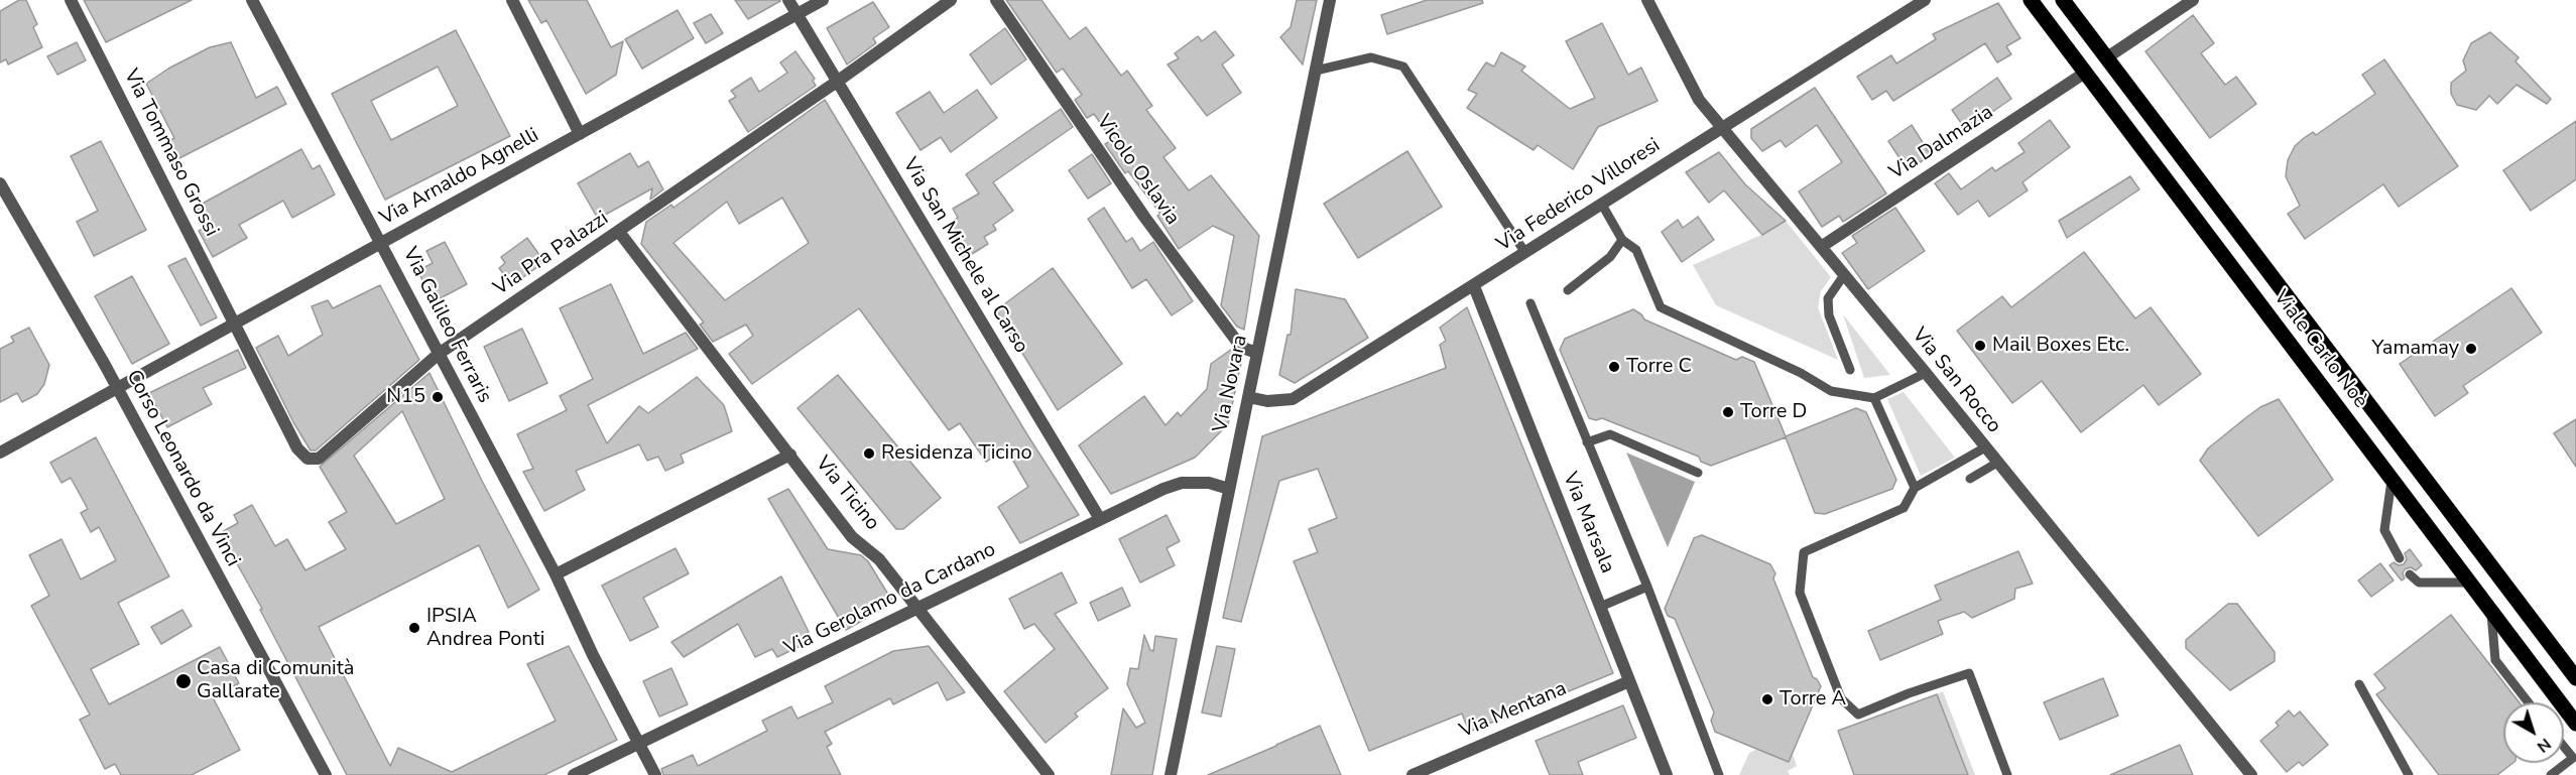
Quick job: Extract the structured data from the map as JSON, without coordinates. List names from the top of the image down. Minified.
{"streets":{"main road":["Viale Carlo Noè"],"street":["Via Dalmazia","Via Tommaso Grossi","Vicolo Oslavia","Via Arnaldo Agnelli","Via Federico Villoresi","Via Pra Palazzi","Via San Michele al Carso","Via Galileo Ferraris","Via San Rocco","Via Novara","Corso Leonardo da Vinci","Via Ticino","Via Marsala","Via Gerolamo da Cardano","Via Mentana"]},"crossings":[["Via Dalmazia","Viale Carlo Noè"],["Via Dalmazia","Via San Rocco"],["Via Tommaso Grossi","Via Arnaldo Agnelli"],["Via Tommaso Grossi","Via Pra Palazzi"],["Vicolo Oslavia","Via Novara"],["Via Arnaldo Agnelli","Via Pra Palazzi"],["Via Arnaldo Agnelli","Via San Michele al Carso"],["Via Arnaldo Agnelli","Via Galileo Ferraris"],["Via Arnaldo Agnelli","Corso Leonardo da Vinci"],["Via Federico Villoresi","Via San Rocco"],["Via Federico Villoresi","Via Novara"],["Via Federico Villoresi","Via Marsala"],["Via Pra Palazzi","Via San Michele al Carso"],["Via Pra Palazzi","Via Galileo Ferraris"],["Via Pra Palazzi","Via Ticino"],["Via San Michele al Carso","Via Gerolamo da Cardano"],["Via Galileo Ferraris","Via Gerolamo da Cardano"],["Via Novara","Via Gerolamo da Cardano"],["Via Ticino","Via Gerolamo da Cardano"],["Via Marsala","Via Mentana"]],"places":["Mail Boxes Etc.","Yamamay","Torre C","N15","Torre D","Residenza Ticino","IPSIA Andrea Ponti","Casa di Comunità Gallarate","Torre A"],"north":"bottom right"}
